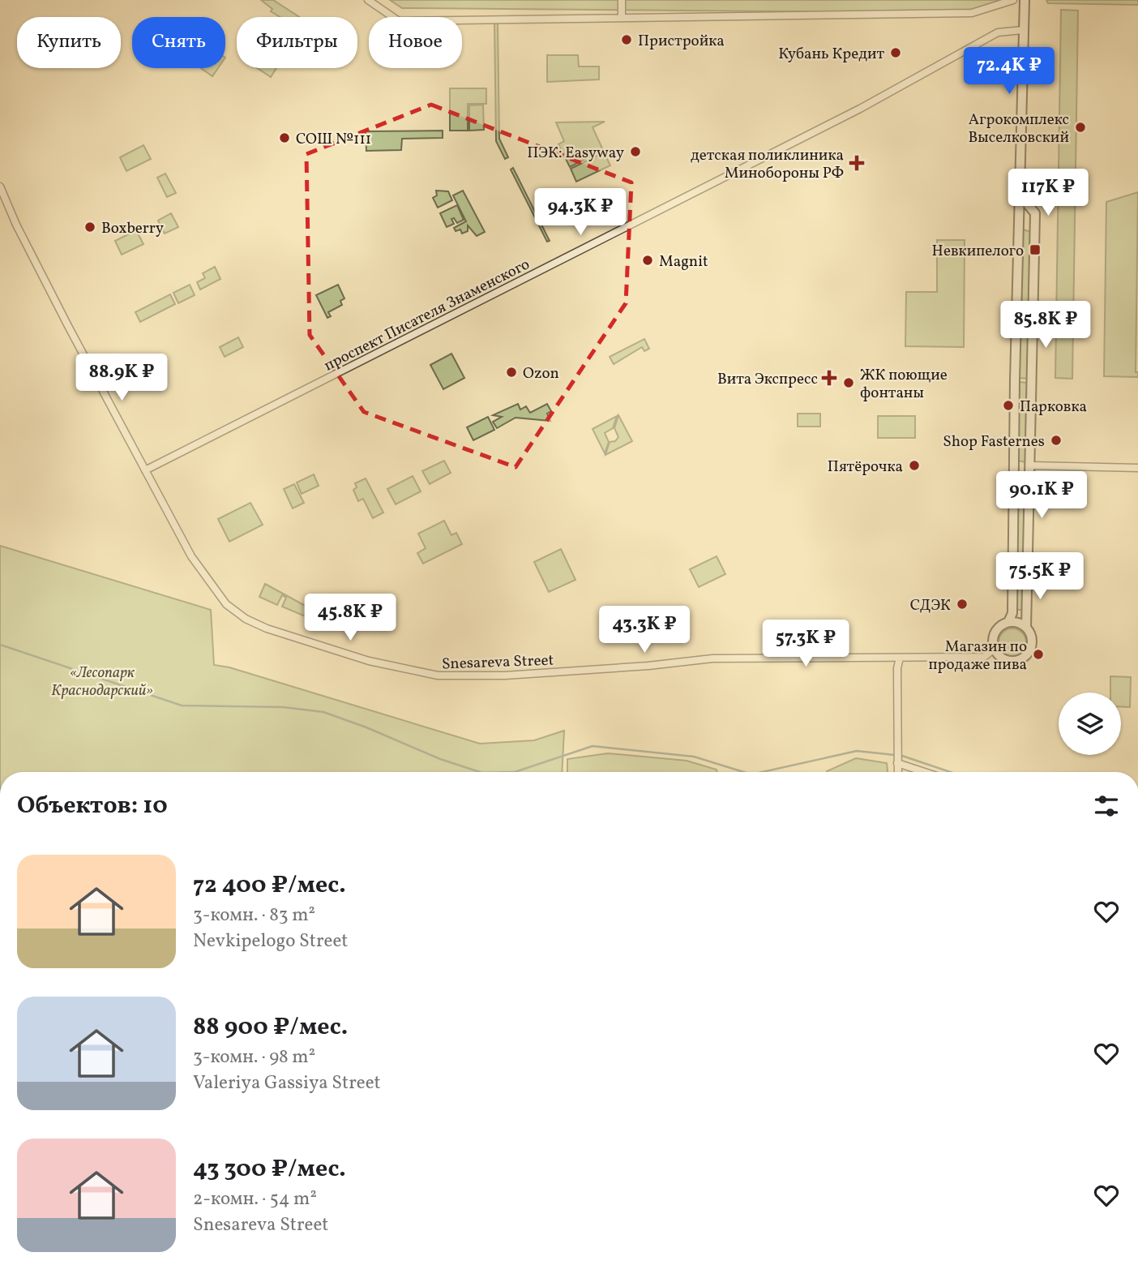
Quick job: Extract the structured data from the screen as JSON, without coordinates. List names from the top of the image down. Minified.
{"streets":{"street":["проспект Писателя Знаменского","Snesareva Street"]},"crossings":[["проспект Писателя Знаменского","Snesareva Street"]],"parks":["«Лесопарк Краснодарский»"],"places":{"other":["Пристройка","Кубань Кредит","Агрокомплекс Выселковский","СОШ №111","ПЭК: Easyway","Boxberry","Magnit","Ozon","ЖК поющие фонтаны","Парковка","Shop Fasternes","Пятёрочка","СДЭК","Магазин по продаже пива"],"health":["детская поликлиника Минобороны РФ","Вита Экспресс"],"transit":["Невкипелого"]},"page":{"chip":["Купить","Снять","Фильтры","Новое"],"price":["72.4K ₽","117K ₽","94.3K ₽","85.8K ₽","88.9K ₽","90.1K ₽","75.5K ₽","45.8K ₽","43.3K ₽","57.3K ₽"],"heading":"Объектов: 10","list":[{"name":"72 400 ₽/мес.","note":"3-комн. · 83 m² · Nevkipelogo Street"},{"name":"88 900 ₽/мес.","note":"3-комн. · 98 m² · Valeriya Gassiya Street"},{"name":"43 300 ₽/мес.","note":"2-комн. · 54 m² · Snesareva Street"}]}}
